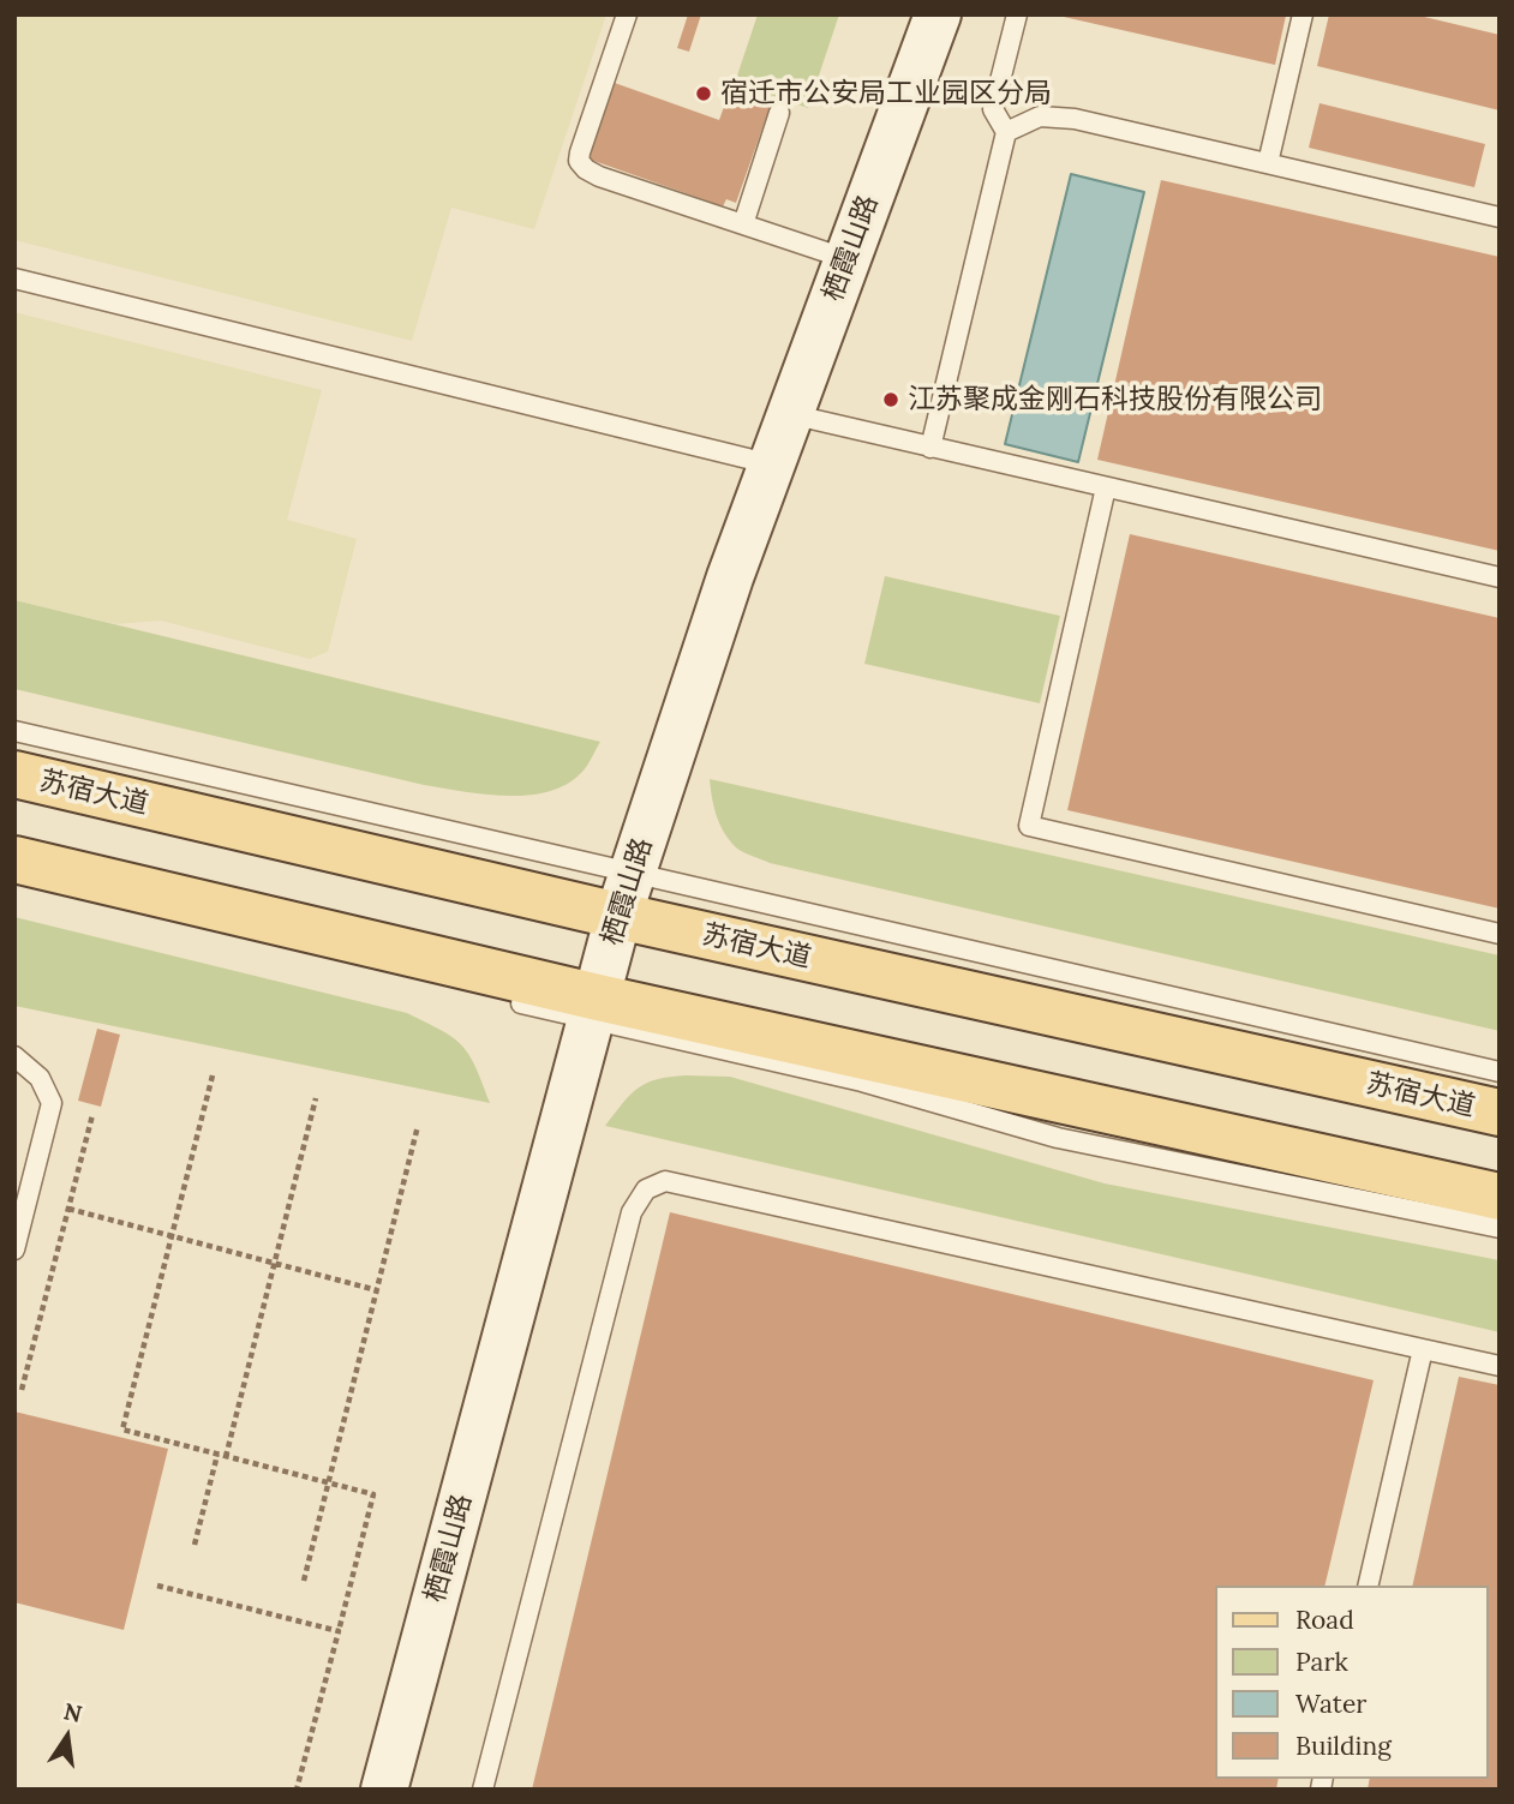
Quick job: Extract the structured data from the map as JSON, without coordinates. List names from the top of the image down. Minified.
{"streets":{"main road":["苏宿大道"],"street":["栖霞山路"]},"crossings":[["栖霞山路","苏宿大道"]],"places":["宿迁市公安局工业园区分局","江苏聚成金刚石科技股份有限公司"],"legend":["Road","Park","Water","Building"],"north":"top"}
